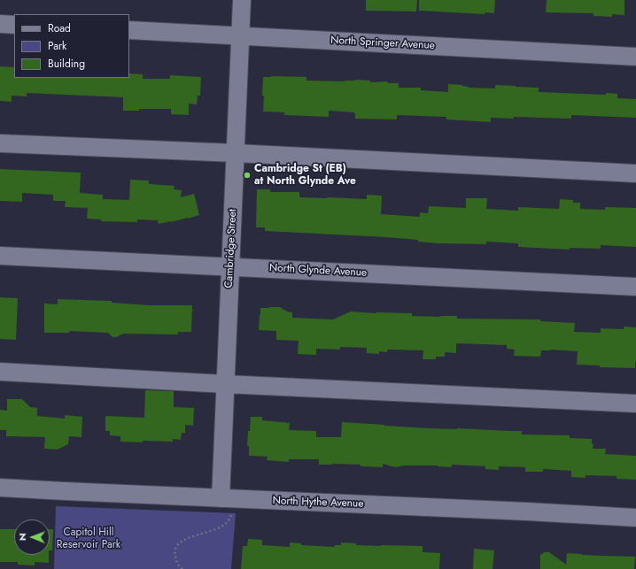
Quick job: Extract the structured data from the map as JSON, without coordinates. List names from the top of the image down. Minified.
{"streets":{"street":["North Springer Avenue","Cambridge Street","North Glynde Avenue","North Hythe Avenue"]},"crossings":[["North Springer Avenue","Cambridge Street"],["Cambridge Street","North Glynde Avenue"],["Cambridge Street","North Hythe Avenue"]],"parks":["Capitol Hill Reservoir Park"],"places":["Cambridge St (EB) at North Glynde Ave"],"legend":["Road","Park","Building"],"north":"left"}
